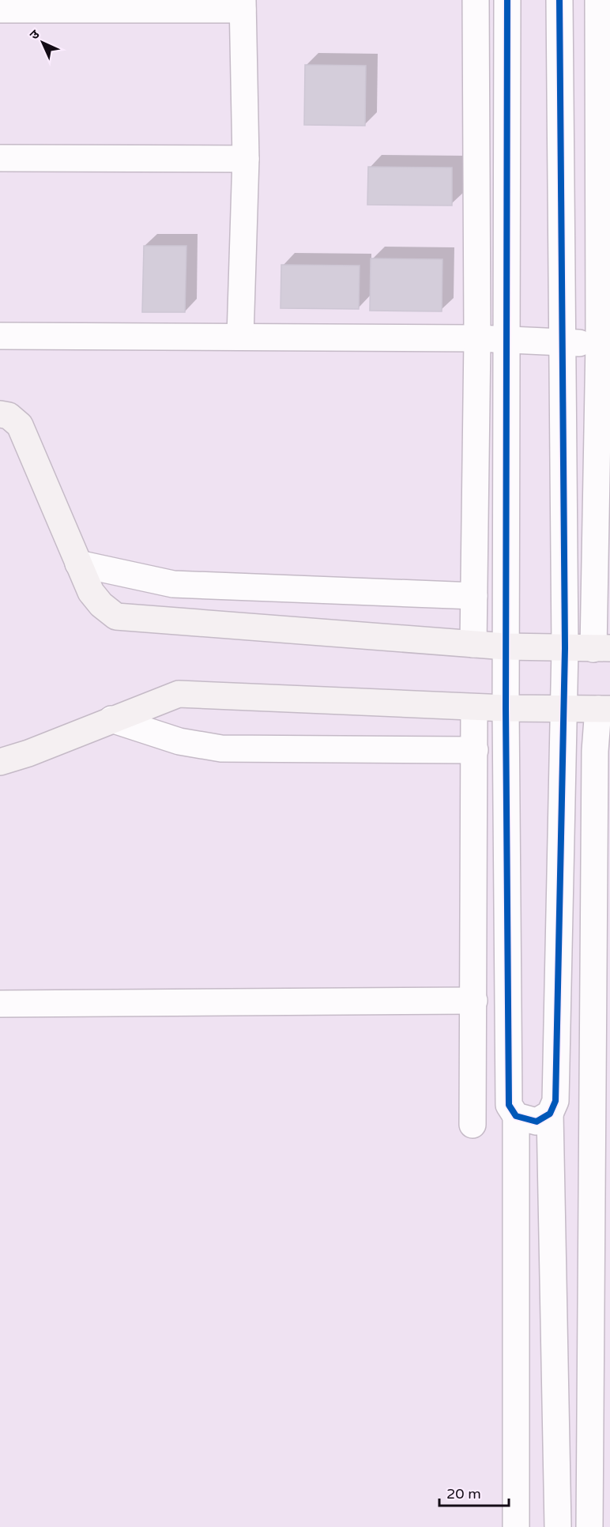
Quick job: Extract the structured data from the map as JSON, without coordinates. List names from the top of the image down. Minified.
{"scale_bar":"20 m","north":"top left"}
